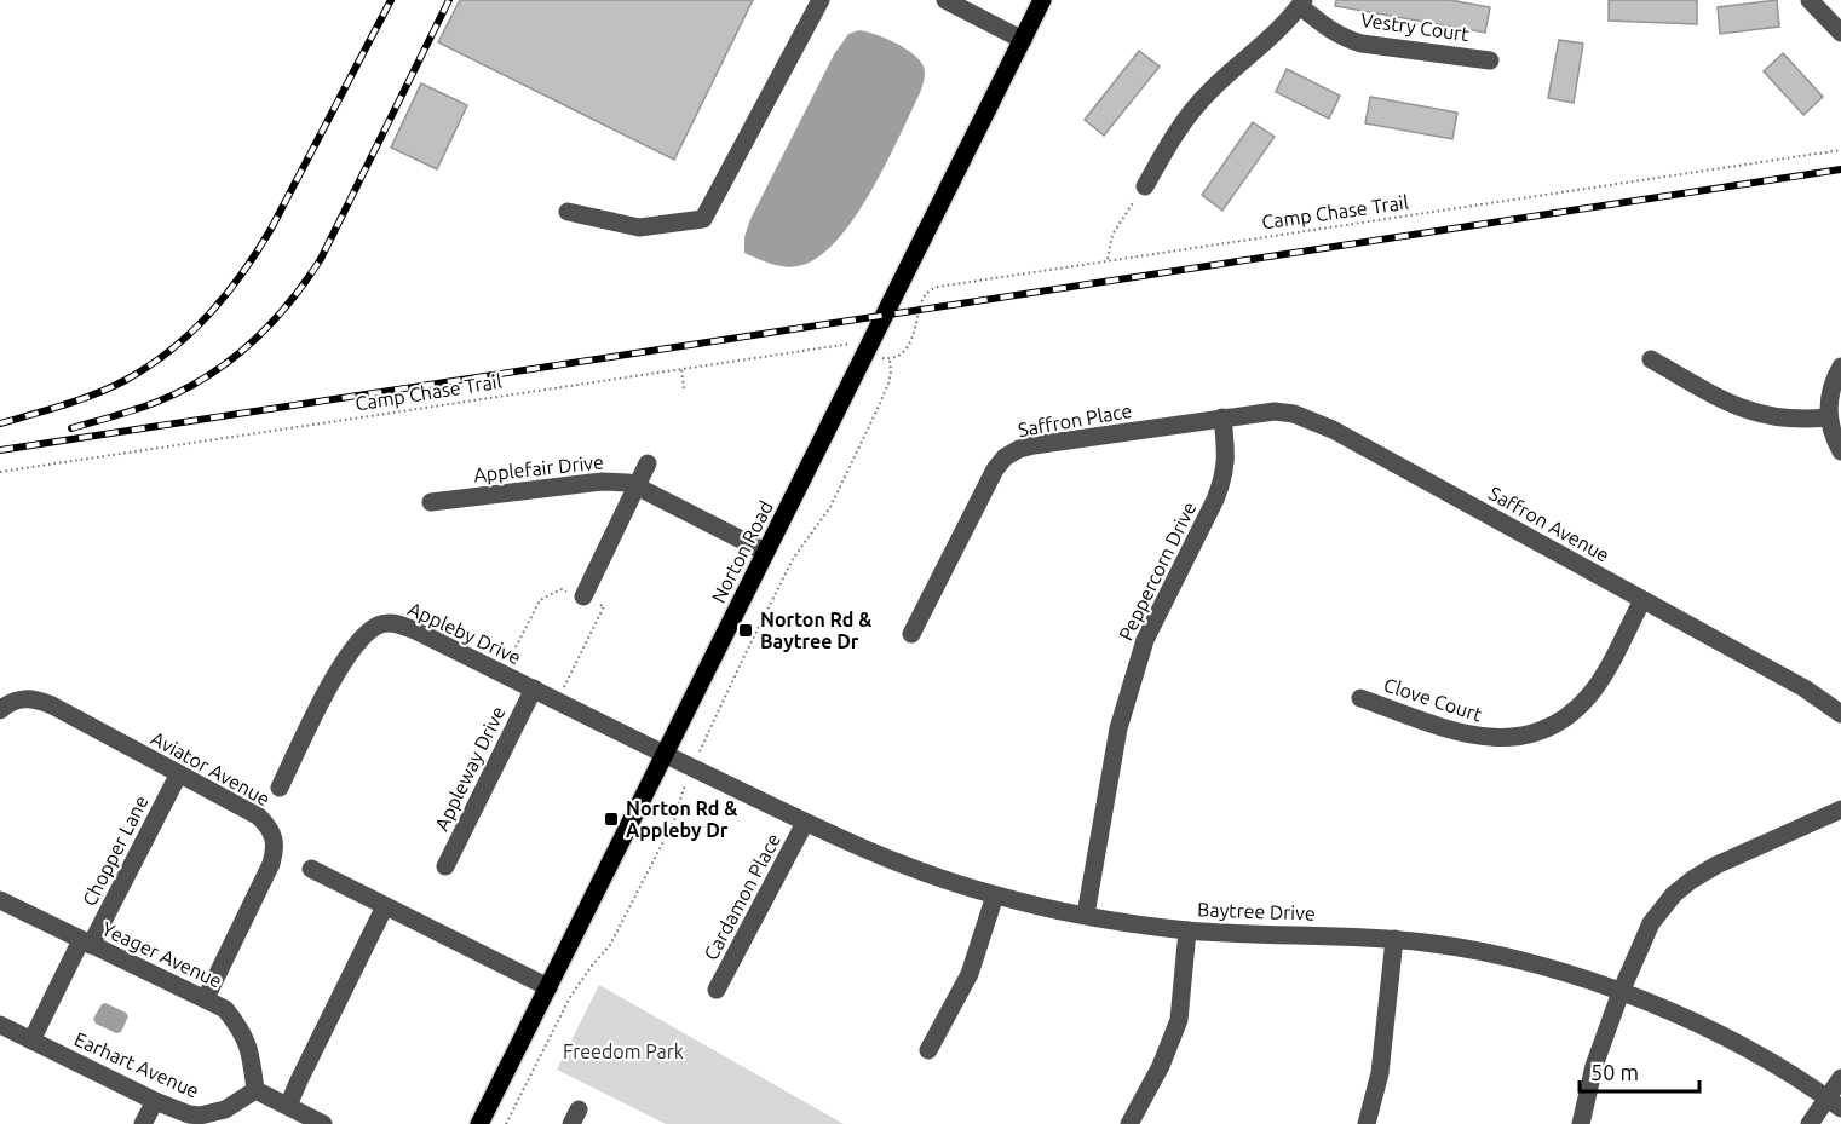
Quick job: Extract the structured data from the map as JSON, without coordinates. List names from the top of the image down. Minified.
{"streets":{"main road":["Norton Road"],"street":["Vestry Court","Saffron Place","Applefair Drive","Saffron Avenue","Peppercorn Drive","Appleby Drive","Clove Court","Aviator Avenue","Appleway Drive","Chopper Lane","Cardamon Place","Baytree Drive","Yeager Avenue","Earhart Avenue"],"path":["Camp Chase Trail"]},"crossings":[["Saffron Place","Saffron Avenue"],["Saffron Place","Peppercorn Drive"],["Applefair Drive","Norton Road"],["Saffron Avenue","Peppercorn Drive"],["Saffron Avenue","Clove Court"],["Norton Road","Appleby Drive"],["Norton Road","Baytree Drive"],["Peppercorn Drive","Baytree Drive"],["Appleby Drive","Appleway Drive"],["Appleby Drive","Baytree Drive"],["Aviator Avenue","Chopper Lane"],["Aviator Avenue","Yeager Avenue"],["Chopper Lane","Yeager Avenue"],["Chopper Lane","Earhart Avenue"],["Cardamon Place","Baytree Drive"],["Yeager Avenue","Earhart Avenue"]],"parks":["Freedom Park"],"places":{"transit":["Norton Rd & Baytree Dr","Norton Rd & Appleby Dr"]},"scale_bar":"50 m"}
